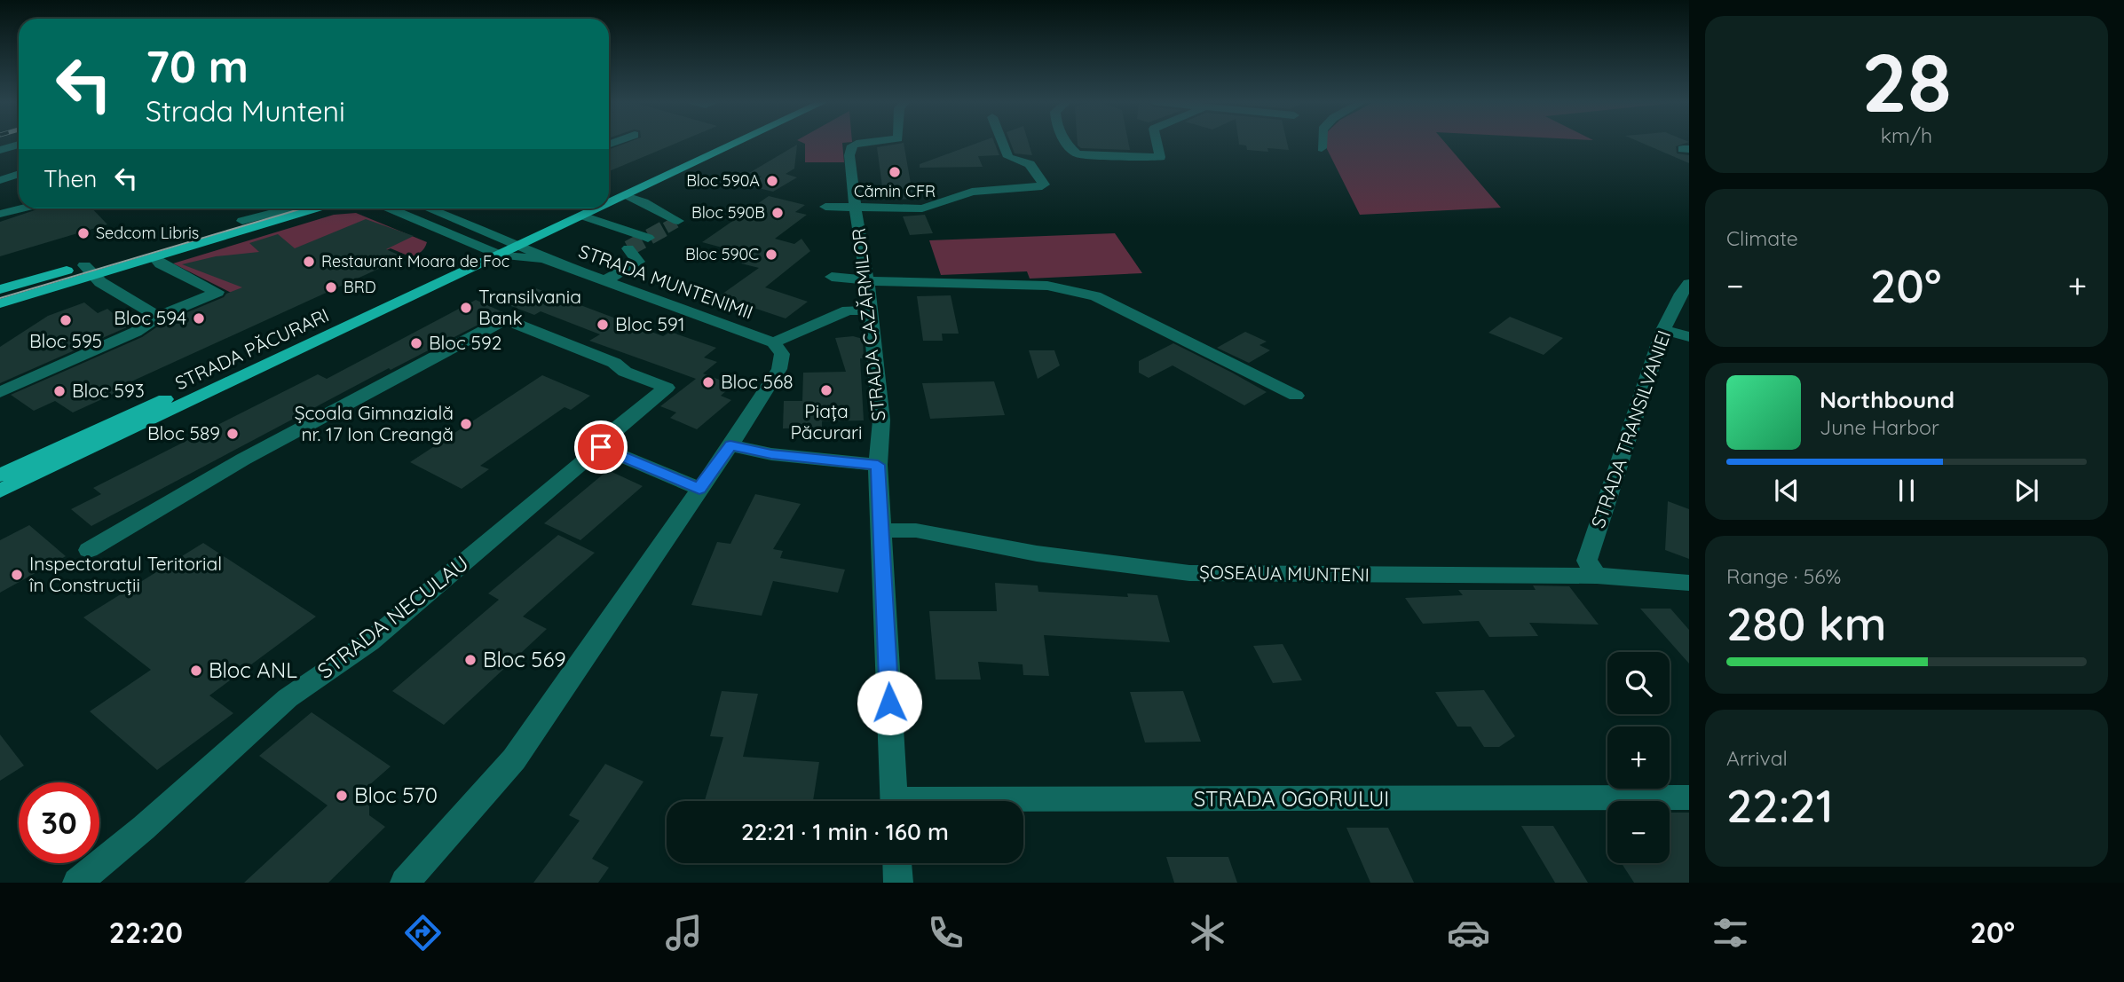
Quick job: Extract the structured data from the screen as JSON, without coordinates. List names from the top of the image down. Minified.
{"streets":{"main road":["STRADA PĂCURARI"],"street":["STRADA MUNTENIMII","STRADA CAZĂRMILOR","STRADA TRANSILVANIEI","ȘOSEAUA MUNTENI","STRADA NECULAU","STRADA OGORULUI"]},"crossings":[["STRADA MUNTENIMII","STRADA PĂCURARI"],["STRADA CAZĂRMILOR","ȘOSEAUA MUNTENI"],["STRADA TRANSILVANIEI","ȘOSEAUA MUNTENI"]],"places":["Cămin CFR","Bloc 590A","Bloc 590B","Sedcom Libris","Bloc 590C","Restaurant Moara de Foc","BRD","Transilvania Bank","Bloc 594","Bloc 595","Bloc 591","Bloc 592","Bloc 568","Piața Păcurari","Bloc 593","Școala Gimnazială nr. 17 Ion Creangă","Bloc 589","Inspectoratul Teritorial în Construcții","Bloc 569","Bloc ANL","Bloc 570"],"page":{"tile":[["28","km/h"],"Climate",["Range · 56%","280 km"],["Arrival","22:21"]],"turn":["70 m","Strada Munteni"],"then":"Then","heat":["−","20°","+"],"song":["Northbound","June Harbor"],"map_buttons":["+","−"],"limit":"30","trip":"22:21 · 1 min · 160 m","tabs":["22:20","20°"]}}
